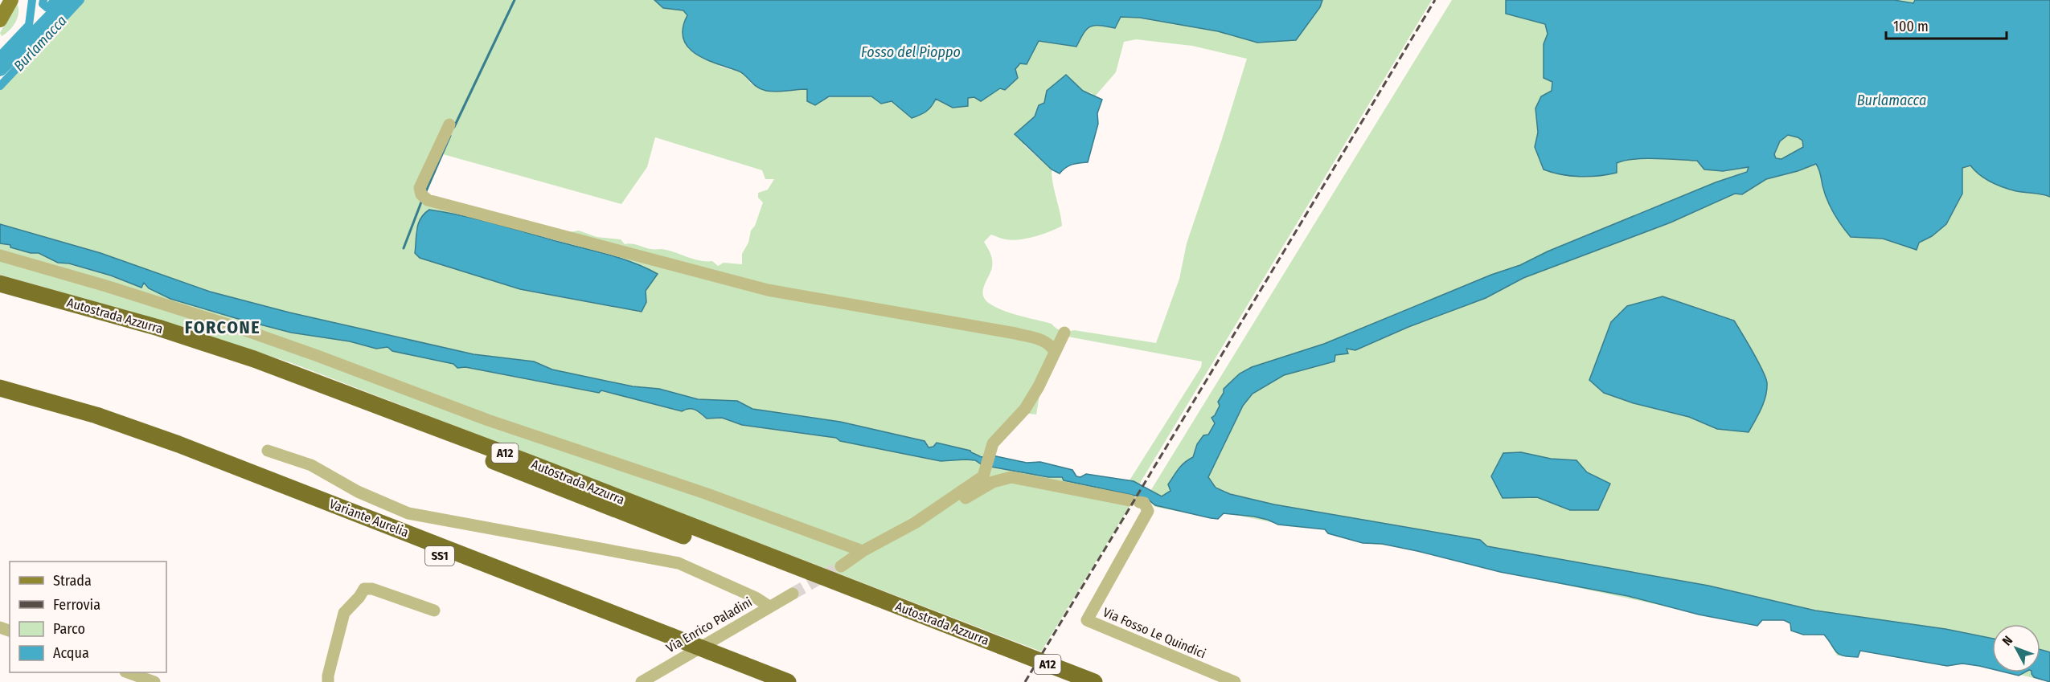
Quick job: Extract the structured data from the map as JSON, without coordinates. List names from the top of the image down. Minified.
{"streets":{"highway":["Autostrada Azzurra","A12","Variante Aurelia","SS1"],"street":["Via Enrico Paladini","Via Fosso Le Quindici"]},"districts":["FORCONE"],"water":["Burlamacca","Fosso del Pioppo"],"legend":["Strada","Ferrovia","Parco","Acqua"],"scale_bar":"100 m","north":"top left"}
